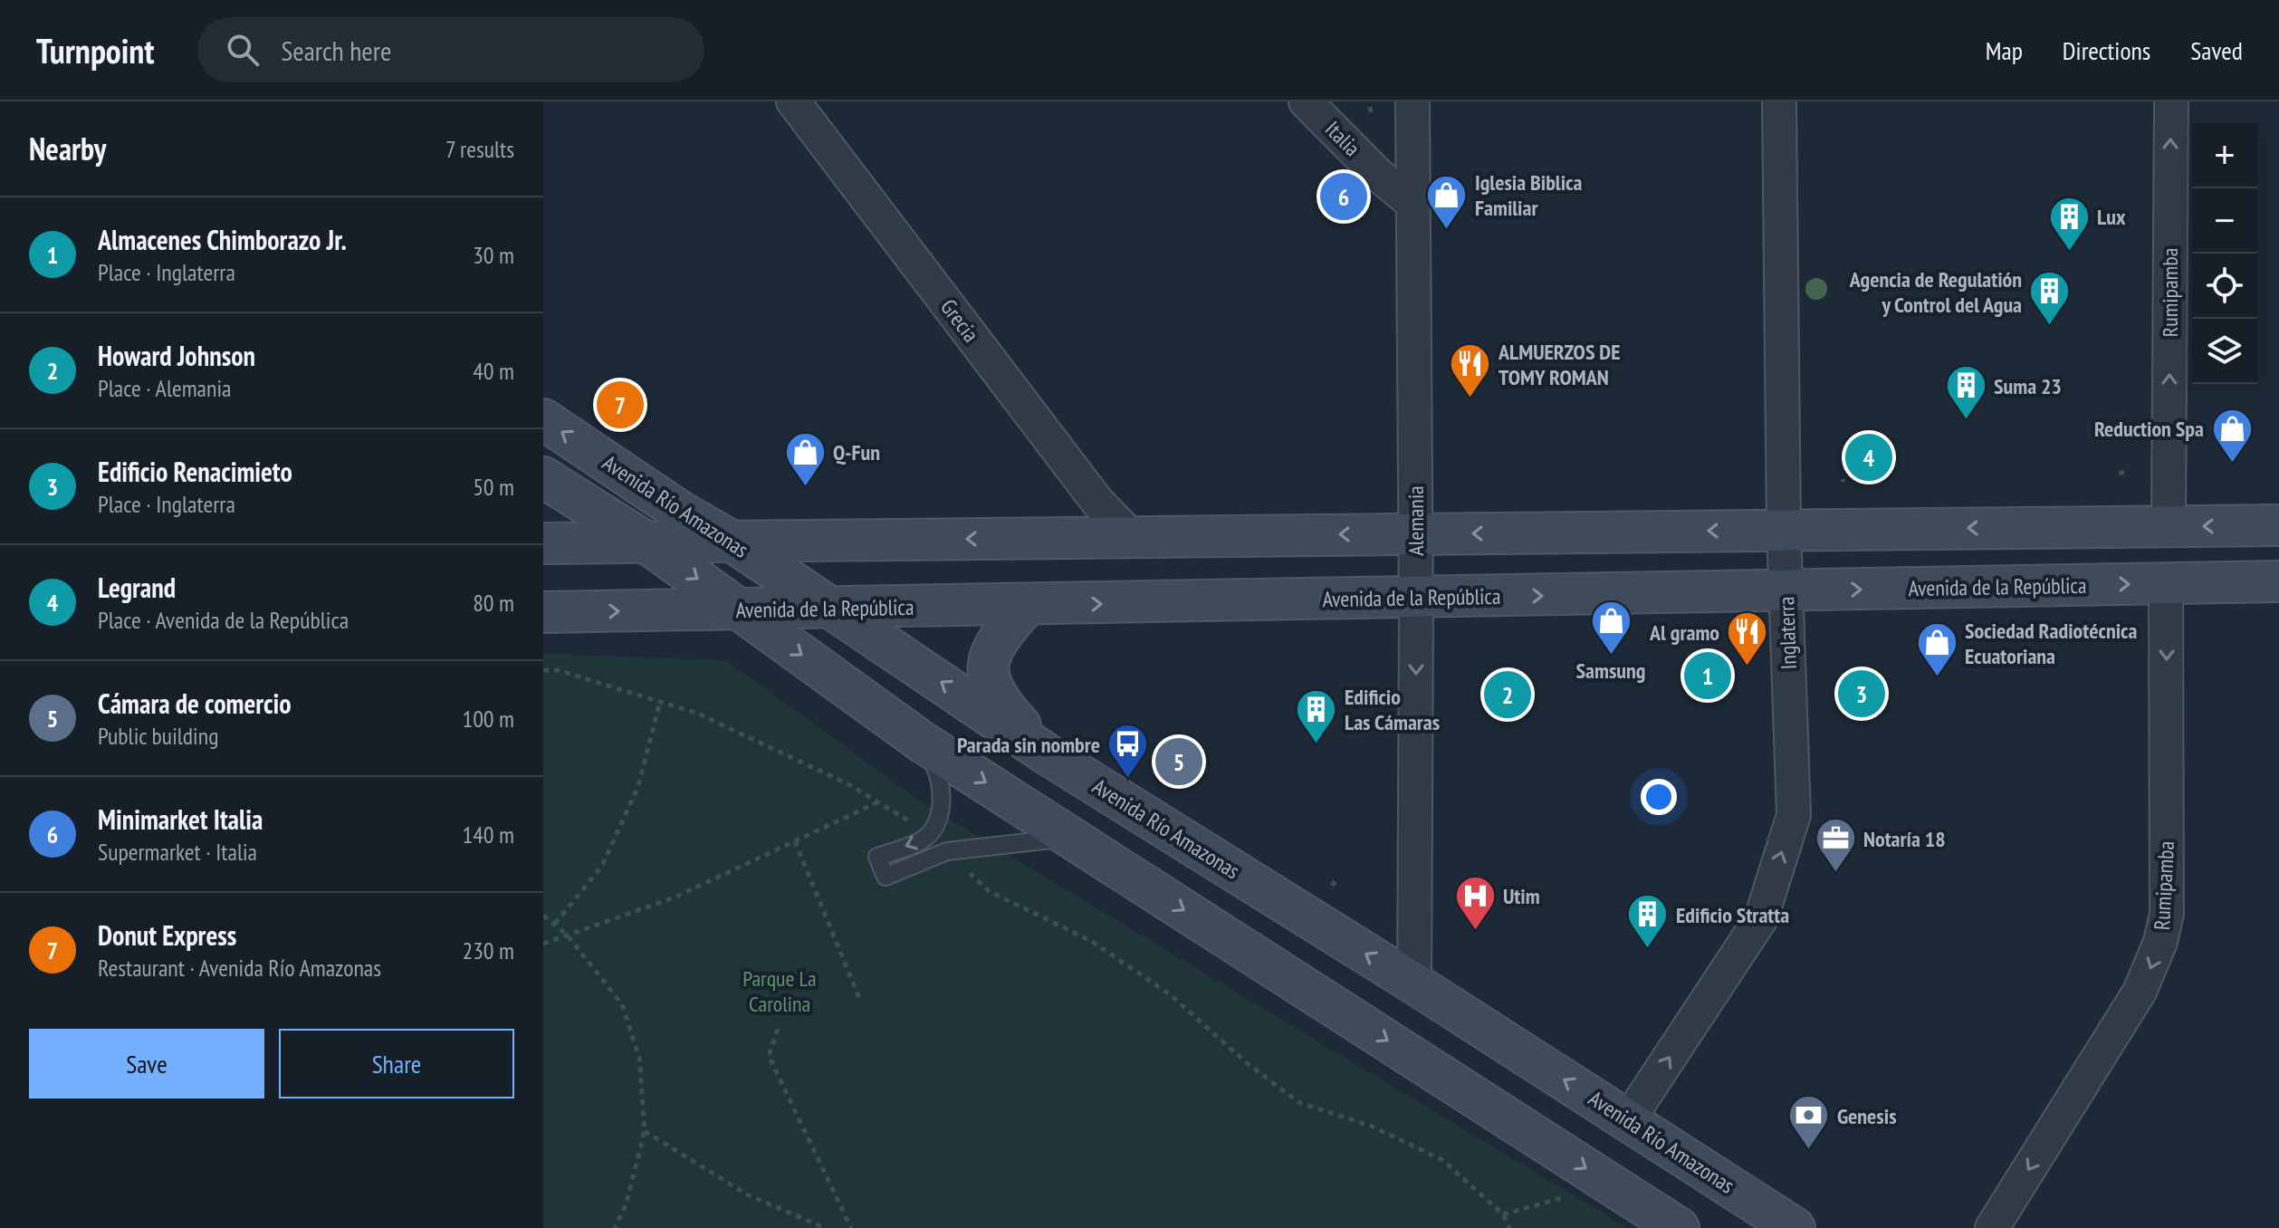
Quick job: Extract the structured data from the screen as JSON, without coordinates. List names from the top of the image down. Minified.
{"streets":{"main road":["Avenida Río Amazonas","Avenida de la República"],"street":["Italia","Rumipamba","Grecia","Alemania","Inglaterra"]},"crossings":[["Italia","Alemania"],["Rumipamba","Avenida de la República"],["Avenida Río Amazonas","Alemania"],["Avenida Río Amazonas","Avenida de la República"],["Avenida Río Amazonas","Inglaterra"],["Alemania","Avenida de la República"],["Avenida de la República","Inglaterra"]],"one_way":["Alemania","Inglaterra"],"parks":["Parque La Carolina"],"places":{"shop":["Iglesia Biblica Familiar","Reduction Spa","Q-Fun","Samsung","Sociedad Radiotécnica Ecuatoriana"],"building":["Lux","Agencia de Regulatión y Control del Agua","Suma 23","Edificio Las Cámaras","Edificio Stratta"],"restaurant":["ALMUERZOS DE TOMY ROMAN","Al gramo"],"bus stop":["Parada sin nombre"],"office":["Notaría 18"],"hospital":["Utim"],"bank":["Genesis"]},"page":{"header":"Turnpoint","search":"Search here","nav":["Map","Directions","Saved"],"heading":["Nearby","7 results"],"map_buttons":["+","−"],"pins":["6","7","4","1","3","2","5"],"list":[{"mark":"1","name":"Almacenes Chimborazo Jr.","note":"Place · Inglaterra","value":"30 m"},{"mark":"2","name":"Howard Johnson","note":"Place · Alemania","value":"40 m"},{"mark":"3","name":"Edificio Renacimieto","note":"Place · Inglaterra","value":"50 m"},{"mark":"4","name":"Legrand","note":"Place · Avenida de la República","value":"80 m"},{"mark":"5","name":"Cámara de comercio","note":"Public building","value":"100 m"},{"mark":"6","name":"Minimarket Italia","note":"Supermarket · Italia","value":"140 m"},{"mark":"7","name":"Donut Express","note":"Restaurant · Avenida Río Amazonas","value":"230 m"}],"buttons":["Save","Share"]}}
